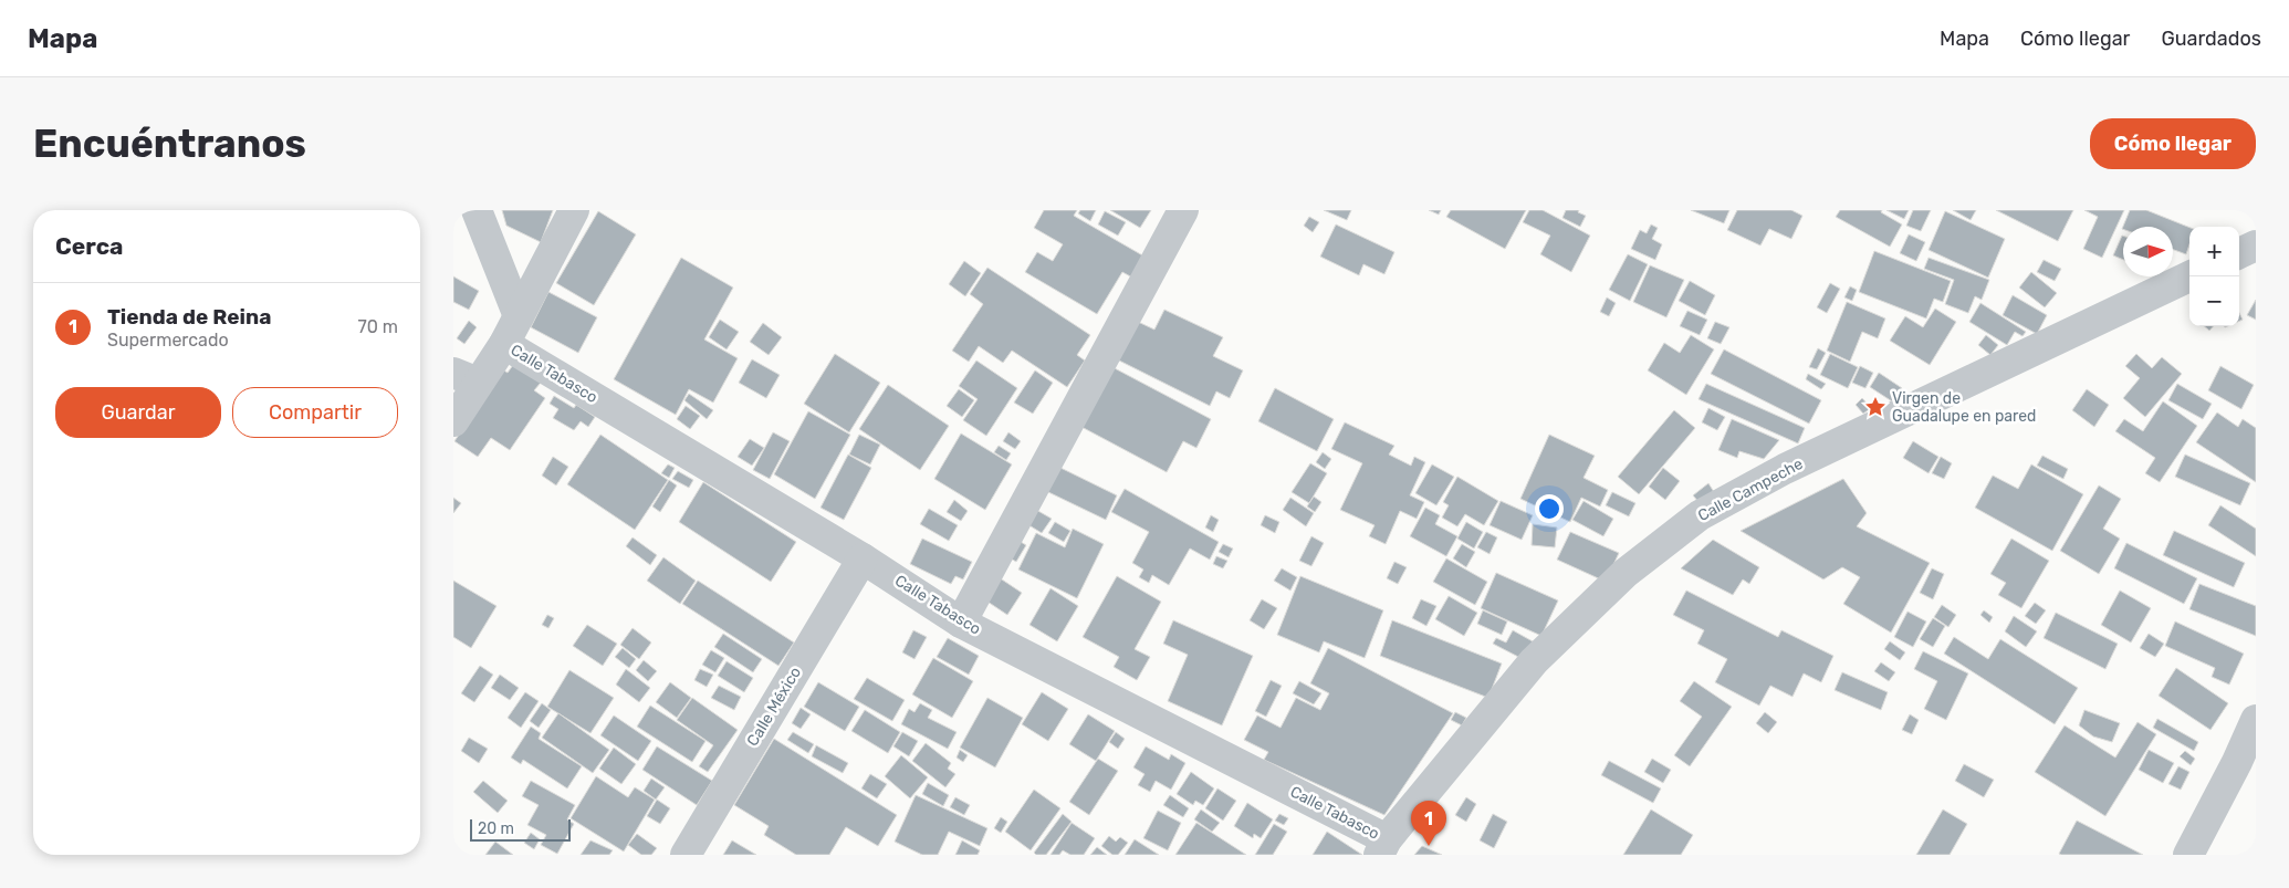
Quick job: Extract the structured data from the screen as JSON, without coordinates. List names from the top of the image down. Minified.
{"streets":{"street":["Calle Tabasco","Calle Campeche","Calle México"]},"crossings":[["Calle Tabasco","Calle Campeche"],["Calle Tabasco","Calle México"]],"places":{"place":["Virgen de Guadalupe en pared"]},"scale_bar":"20 m","north":"right","page":{"header":"Mapa","nav":["Mapa","Cómo llegar","Guardados"],"buttons":["Cómo llegar",["Guardar","Compartir"]],"title":"Encuéntranos","heading":"Cerca","map_buttons":["+","−"],"list":[{"mark":"1","name":"Tienda de Reina","note":"Supermercado","value":"70 m"}],"pins":"1","scale":"20 m"}}
